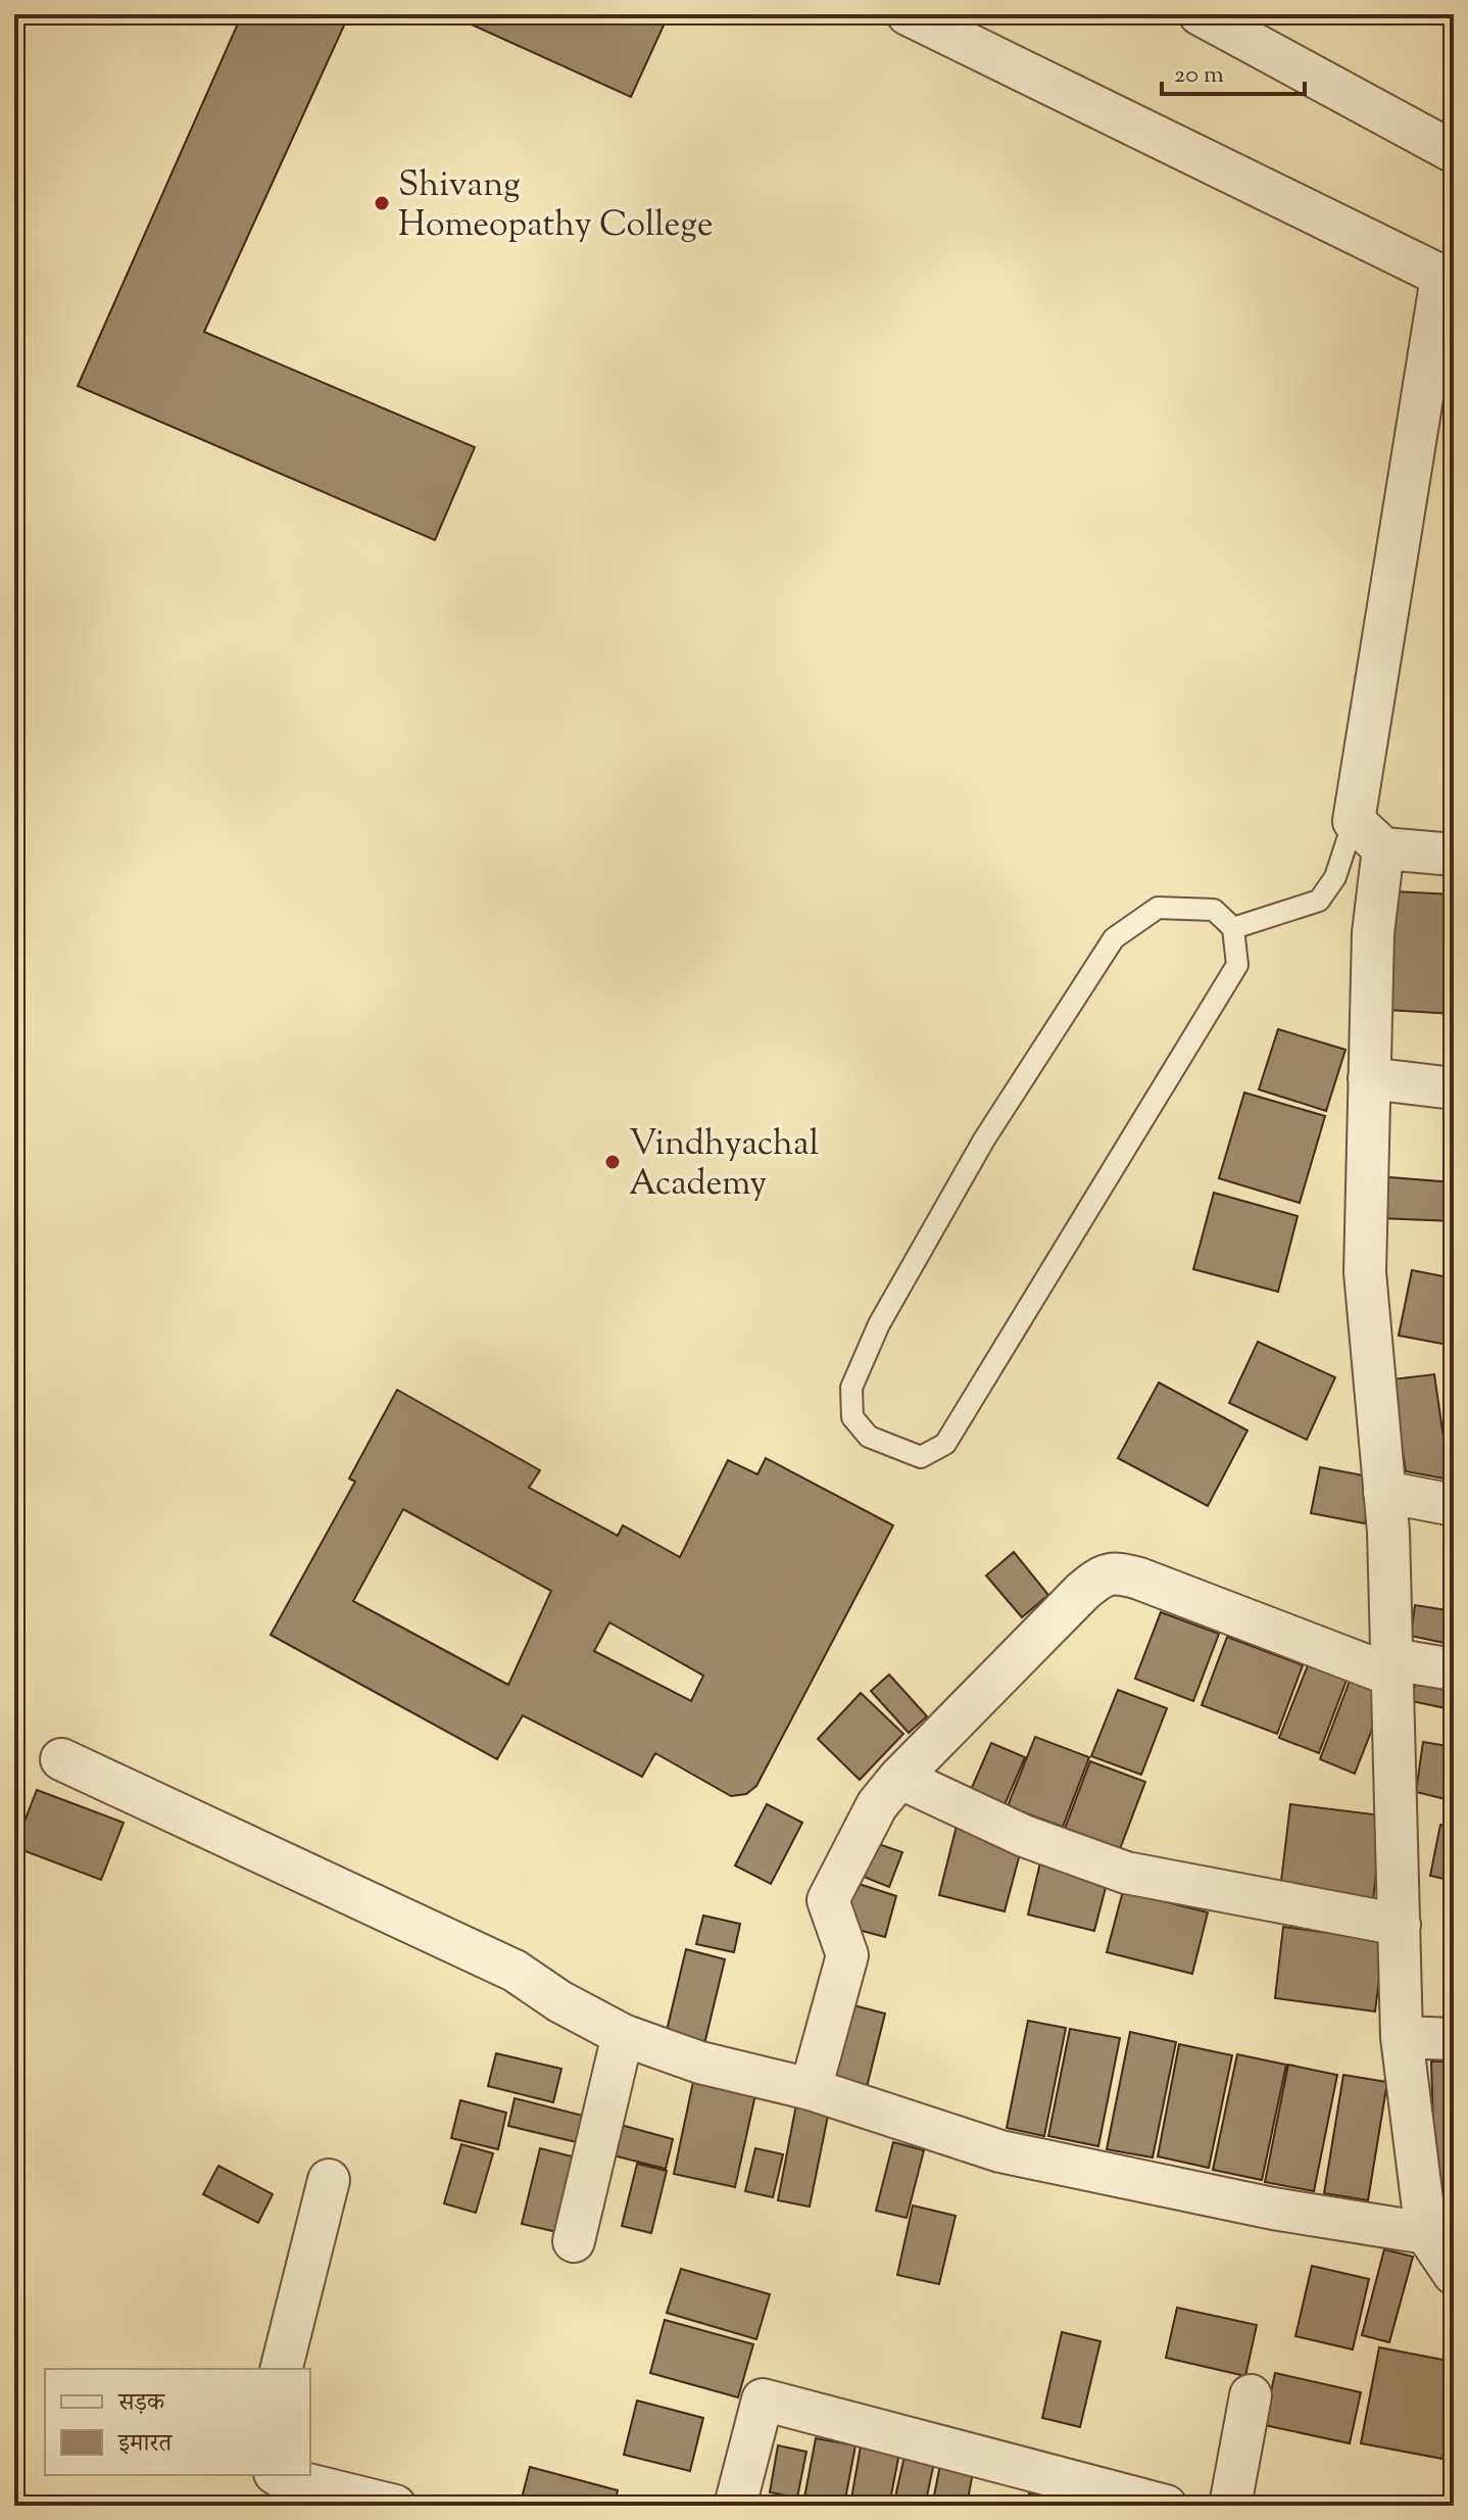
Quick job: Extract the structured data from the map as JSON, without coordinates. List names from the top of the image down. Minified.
{"places":["Shivang Homeopathy College","Vindhyachal Academy"],"legend":["सड़क","इमारत"],"scale_bar":"20 m"}
